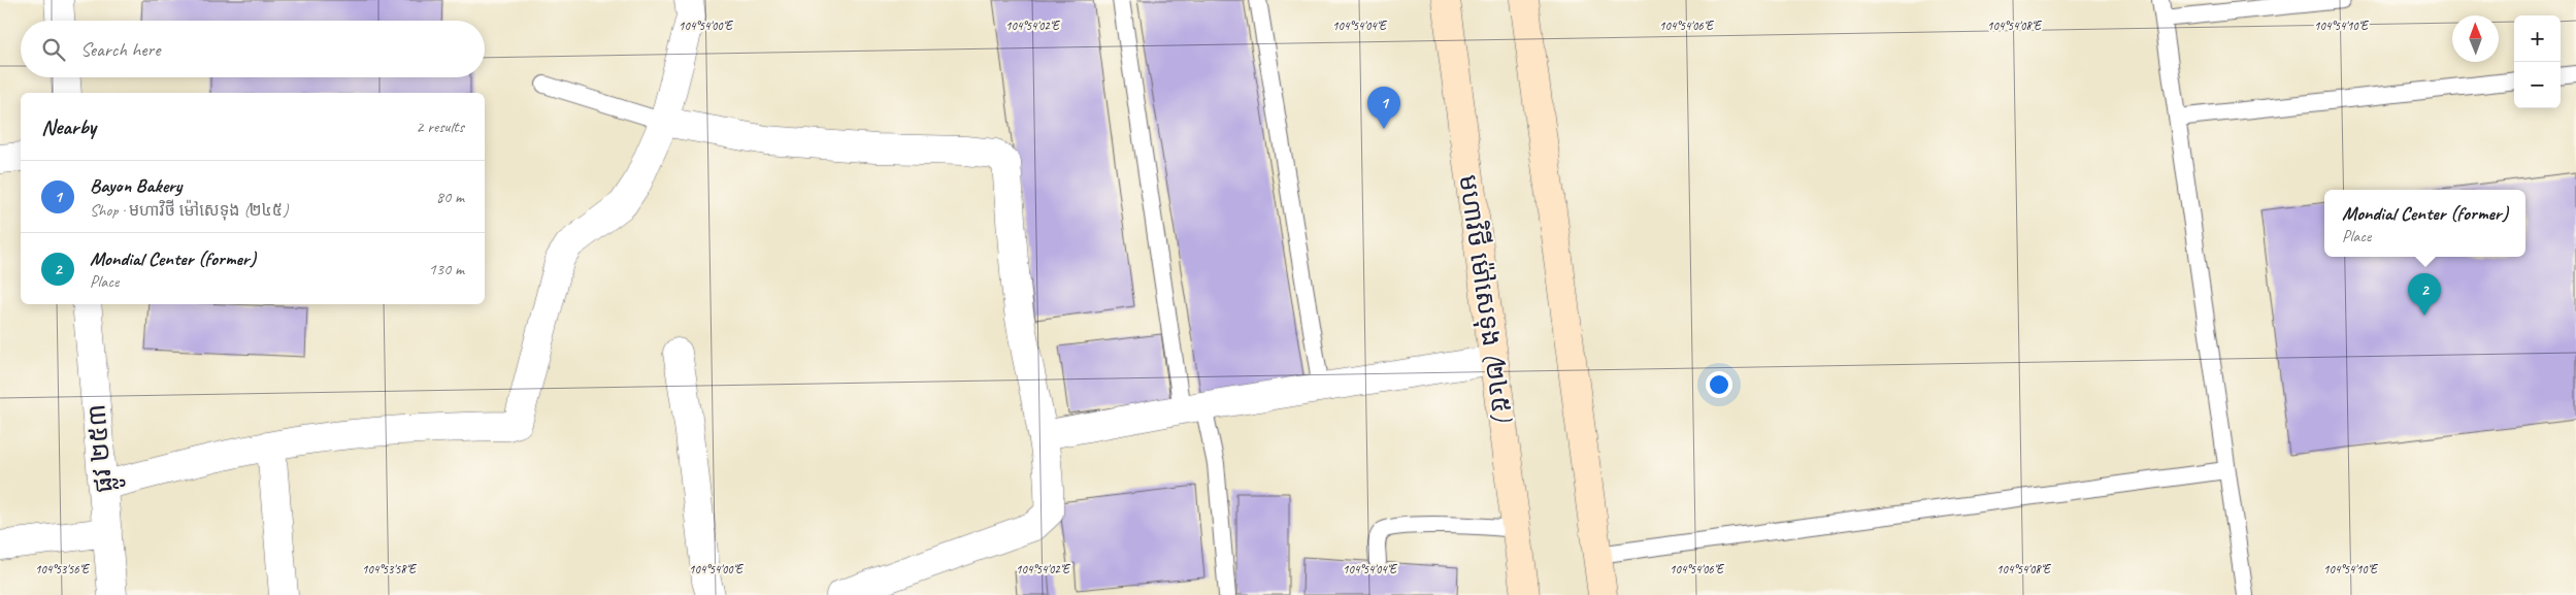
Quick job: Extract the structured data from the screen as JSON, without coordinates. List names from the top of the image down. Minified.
{"streets":{"main road":["មហាវិថី ម៉ៅសេទុង (២៤៥)"],"street":["ផ្លូវ ២៥៣"]},"north":"top","page":{"map_buttons":["+","−"],"search":"Search here","pins":["1","2"],"heading":["Nearby","2 results"],"list":[{"mark":"1","name":"Bayon Bakery","note":"Shop · មហាវិថី ម៉ៅសេទុង (២៤៥)","value":"80 m"},{"mark":"2","name":"Mondial Center (former)","note":"Place","value":"130 m"}],"popup":["Mondial Center (former)","Place"]},"coordinates":["104°54'00\"E","104°54'02\"E","104°54'04\"E","104°54'06\"E","104°54'08\"E","104°54'10\"E","104°53'56\"E","104°53'58\"E"]}
